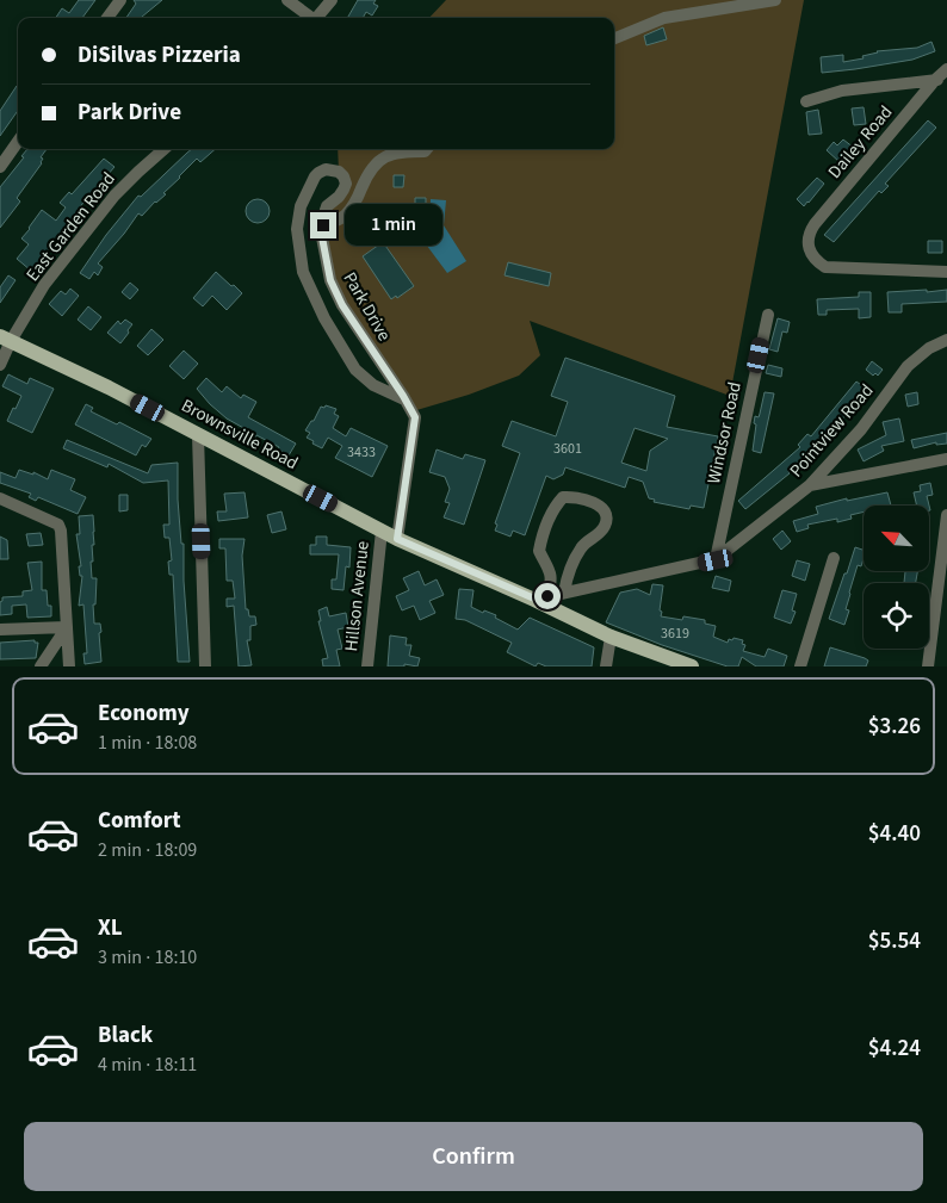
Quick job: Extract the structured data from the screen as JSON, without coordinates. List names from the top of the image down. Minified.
{"streets":{"main road":["Brownsville Road"],"street":["Dailey Road","East Garden Road","Park Drive","Pointview Road","Windsor Road","Hillson Avenue"]},"crossings":[["East Garden Road","Brownsville Road"],["Park Drive","Brownsville Road"],["Pointview Road","Windsor Road"],["Pointview Road","Brownsville Road"],["Brownsville Road","Hillson Avenue"]],"house_numbers":["3601","3433","3619"],"north":"top left","page":{"banner":["DiSilvas Pizzeria","Park Drive"],"bubble":"1 min","list":[{"name":"Economy","note":"1 min · 18:08","value":"$3.26"},{"name":"Comfort","note":"2 min · 18:09","value":"$4.40"},{"name":"XL","note":"3 min · 18:10","value":"$5.54"},{"name":"Black","note":"4 min · 18:11","value":"$4.24"}],"buttons":"Confirm"}}
